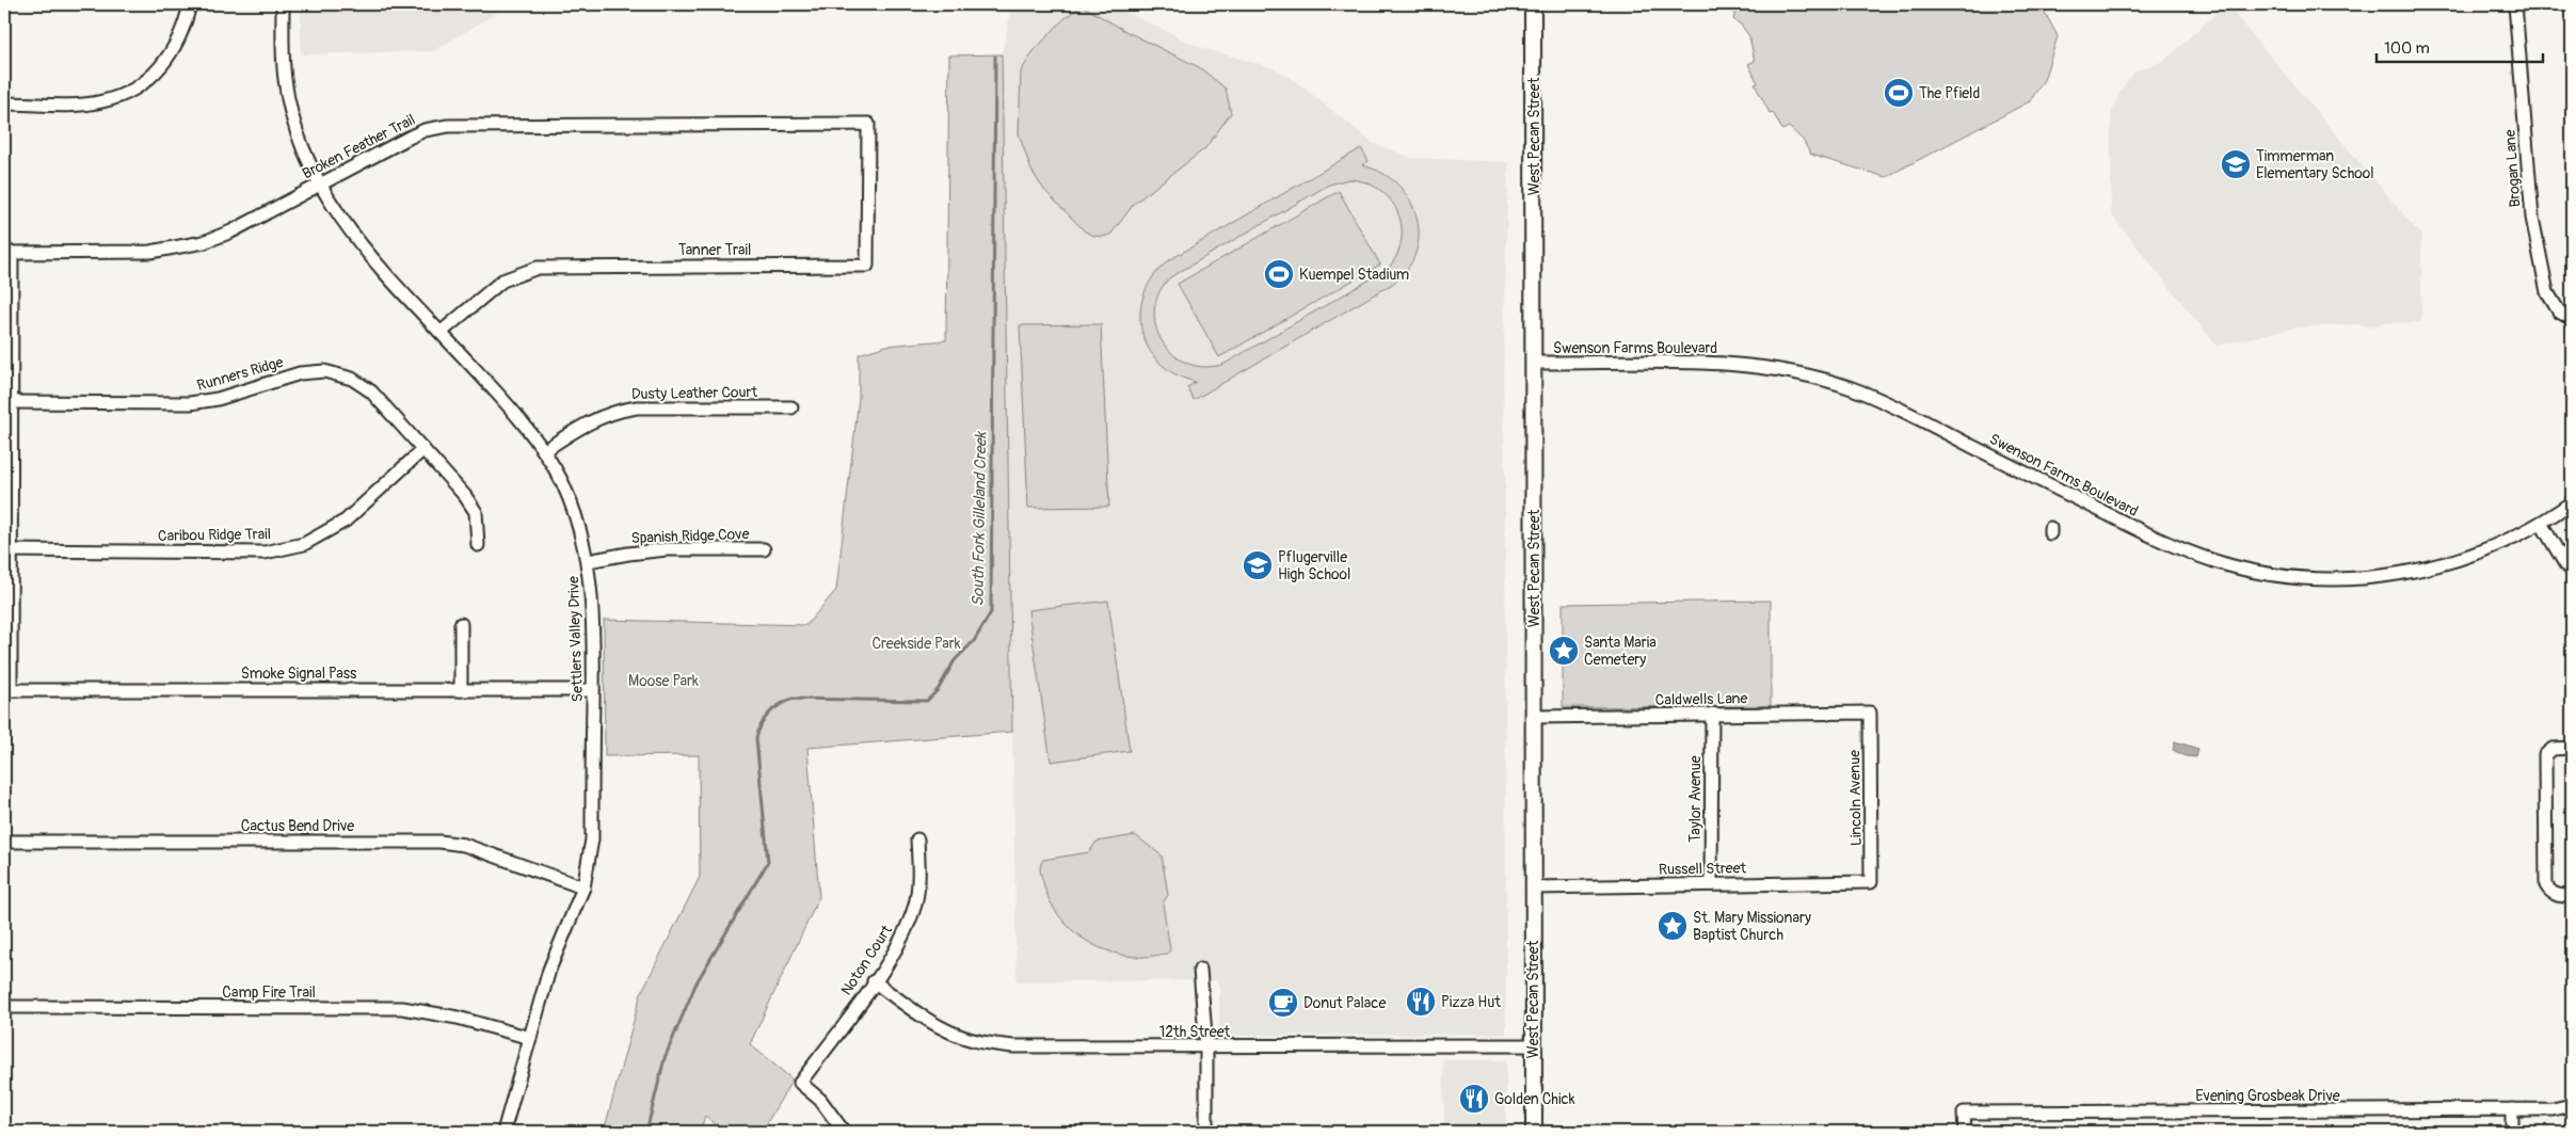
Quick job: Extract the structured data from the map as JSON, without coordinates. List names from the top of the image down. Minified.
{"streets":{"main road":["West Pecan Street"],"street":["Broken Feather Trail","Brogan Lane","Tanner Trail","Swenson Farms Boulevard","Runners Ridge","Dusty Leather Court","Caribou Ridge Trail","Spanish Ridge Cove","Settlers Valley Drive","Smoke Signal Pass","Caldwells Lane","Lincoln Avenue","Taylor Avenue","Cactus Bend Drive","Russell Street","Noton Court","Camp Fire Trail","12th Street","Evening Grosbeak Drive"]},"crossings":[["West Pecan Street","Swenson Farms Boulevard"],["West Pecan Street","Caldwells Lane"],["West Pecan Street","Russell Street"],["West Pecan Street","12th Street"],["Broken Feather Trail","Tanner Trail"],["Broken Feather Trail","Settlers Valley Drive"],["Tanner Trail","Settlers Valley Drive"],["Runners Ridge","Caribou Ridge Trail"],["Dusty Leather Court","Settlers Valley Drive"],["Spanish Ridge Cove","Settlers Valley Drive"],["Settlers Valley Drive","Smoke Signal Pass"],["Settlers Valley Drive","Cactus Bend Drive"],["Settlers Valley Drive","Camp Fire Trail"],["Caldwells Lane","Lincoln Avenue"],["Caldwells Lane","Taylor Avenue"],["Lincoln Avenue","Russell Street"],["Taylor Avenue","Russell Street"],["Noton Court","12th Street"]],"water":["South Fork Gilleland Creek"],"parks":["Creekside Park","Moose Park"],"places":{"sports":["The Pfield","Kuempel Stadium"],"school or university":["Timmerman Elementary School","Pflugerville High School"],"place":["Santa Maria Cemetery","St. Mary Missionary Baptist Church"],"restaurant":["Pizza Hut","Golden Chick"],"cafe":["Donut Palace"]},"scale_bar":"100 m"}
